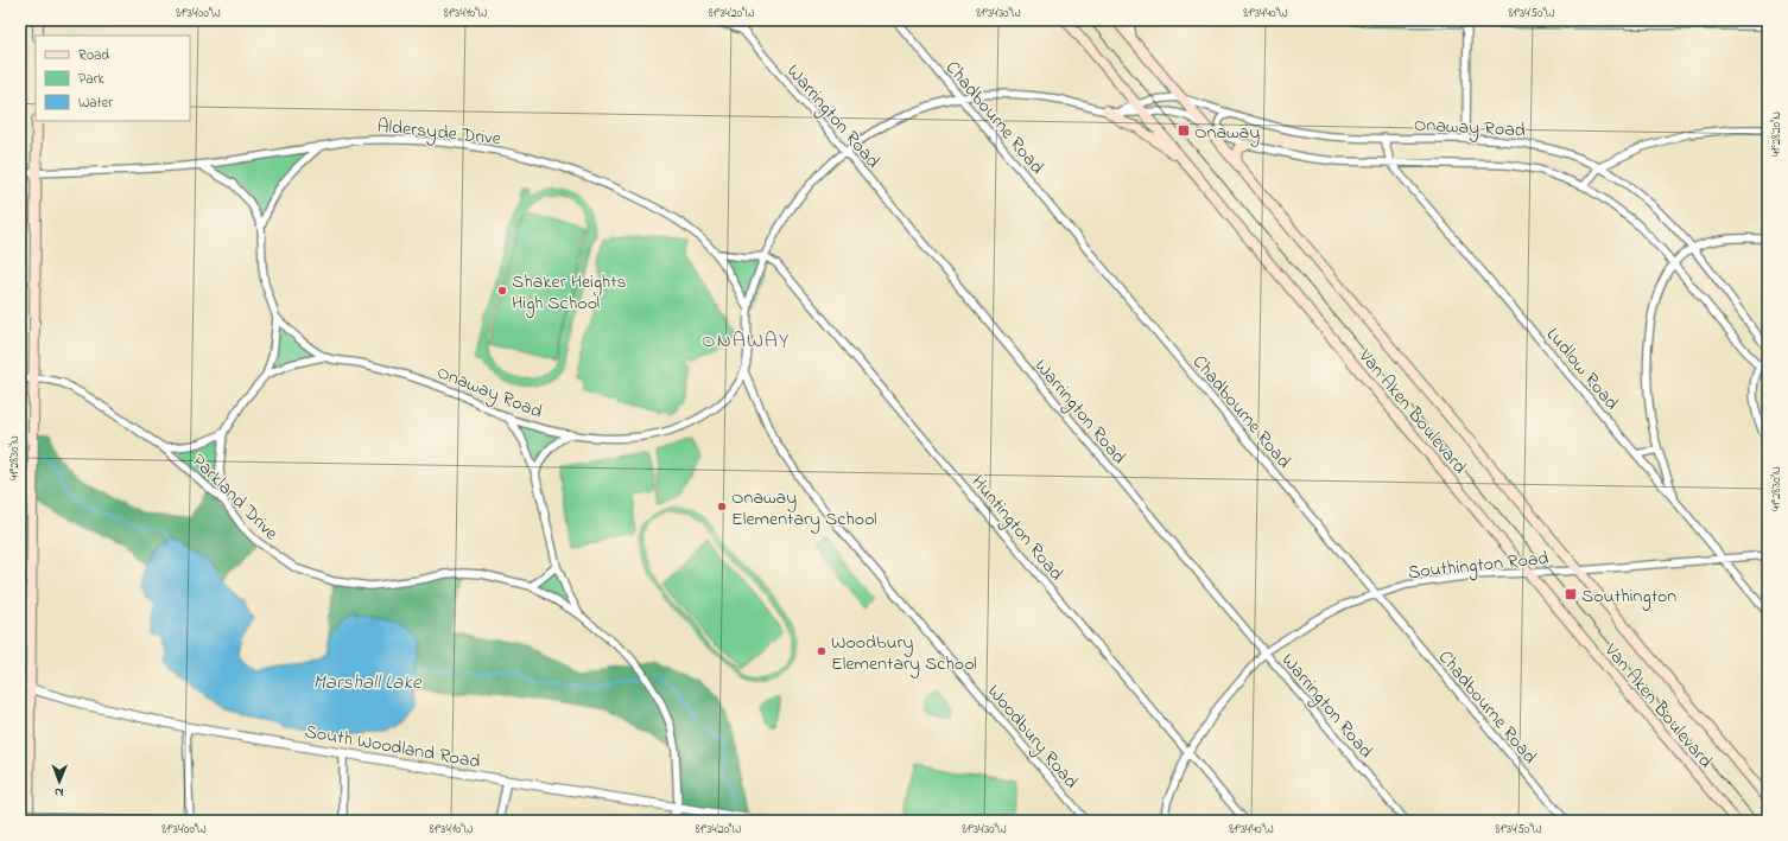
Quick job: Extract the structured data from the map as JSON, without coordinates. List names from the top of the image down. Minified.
{"streets":{"main road":["Van Aken Boulevard"],"street":["Warrington Road","Chadbourne Road","Onaway Road","Aldersyde Drive","Ludlow Road","Parkland Drive","Huntington Road","Southington Road","Woodbury Road","South Woodland Road"]},"crossings":[["Warrington Road","Onaway Road"],["Warrington Road","Southington Road"],["Chadbourne Road","Onaway Road"],["Chadbourne Road","Southington Road"],["Onaway Road","Aldersyde Drive"],["Onaway Road","Ludlow Road"],["Onaway Road","Van Aken Boulevard"],["Onaway Road","Huntington Road"],["Onaway Road","Woodbury Road"],["Ludlow Road","Southington Road"],["Van Aken Boulevard","Southington Road"],["Huntington Road","Southington Road"]],"districts":["ONAWAY"],"water":["Marshall Lake"],"places":{"transit":["Onaway","Southington"],"other":["Shaker Heights High School","Onaway Elementary School","Woodbury Elementary School"]},"legend":["Road","Park","Water"],"north":"bottom","coordinates":["81°34'00\"W","81°34'10\"W","81°34'20\"W","81°34'30\"W","81°34'40\"W","81°34'50\"W","41°28'20\"N","41°28'30\"N"]}
